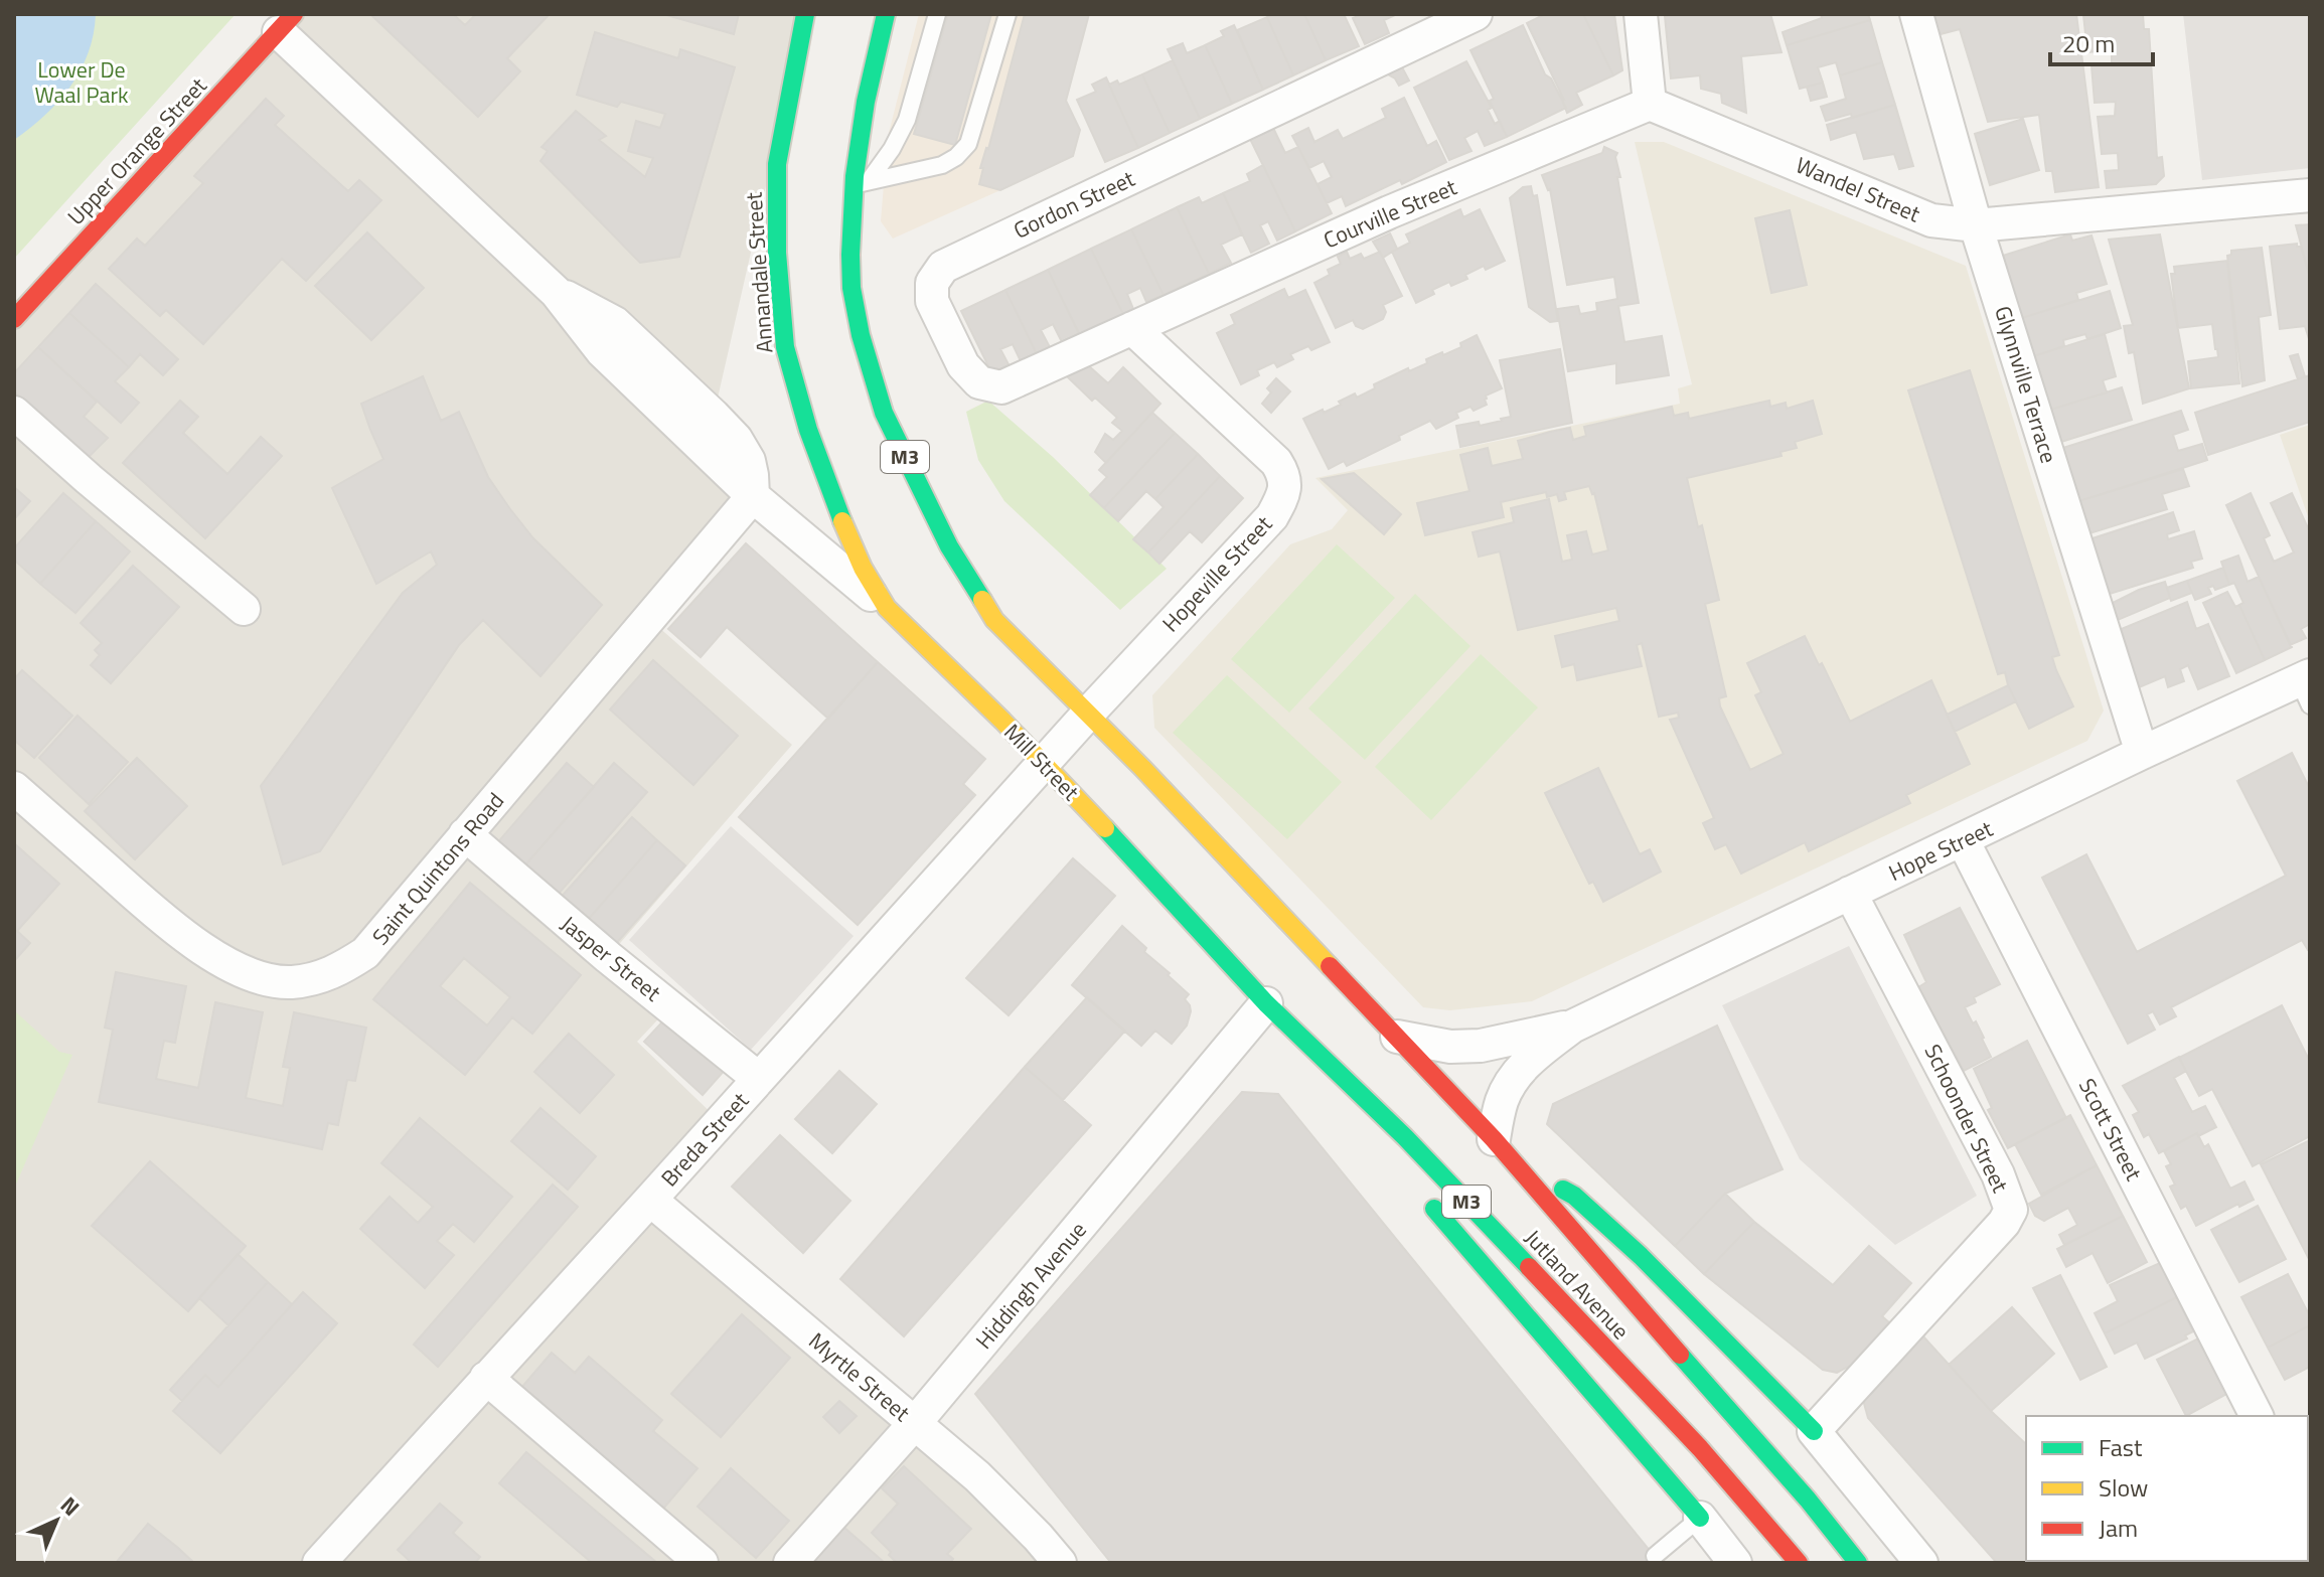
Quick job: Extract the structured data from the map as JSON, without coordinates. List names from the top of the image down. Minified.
{"streets":{"main road":["Upper Orange Street","Annandale Street","M3","Mill Street","Jutland Avenue"],"street":["Wandel Street","Gordon Street","Courville Street","Glynnville Terrace","Hopeville Street","Hope Street","Saint Quintons Road","Jasper Street","Schoonder Street","Scott Street","Breda Street","Hiddingh Avenue","Myrtle Street"]},"crossings":[["Wandel Street","Courville Street"],["Wandel Street","Glynnville Terrace"],["Gordon Street","Courville Street"],["Gordon Street","Hopeville Street"],["Courville Street","Hopeville Street"],["Annandale Street","Mill Street"],["Glynnville Terrace","Hope Street"],["M3","Hopeville Street"],["M3","Hope Street"],["M3","Breda Street"],["M3","Jutland Avenue"],["Hopeville Street","Breda Street"],["Mill Street","Saint Quintons Road"],["Mill Street","Breda Street"],["Mill Street","Jutland Avenue"],["Mill Street","Hiddingh Avenue"],["Hope Street","Schoonder Street"],["Hope Street","Scott Street"],["Hope Street","Jutland Avenue"],["Saint Quintons Road","Jasper Street"],["Jasper Street","Breda Street"],["Breda Street","Myrtle Street"],["Hiddingh Avenue","Myrtle Street"]],"parks":["Lower De Waal Park"],"legend":["Fast","Slow","Jam"],"scale_bar":"20 m","north":"top right"}
